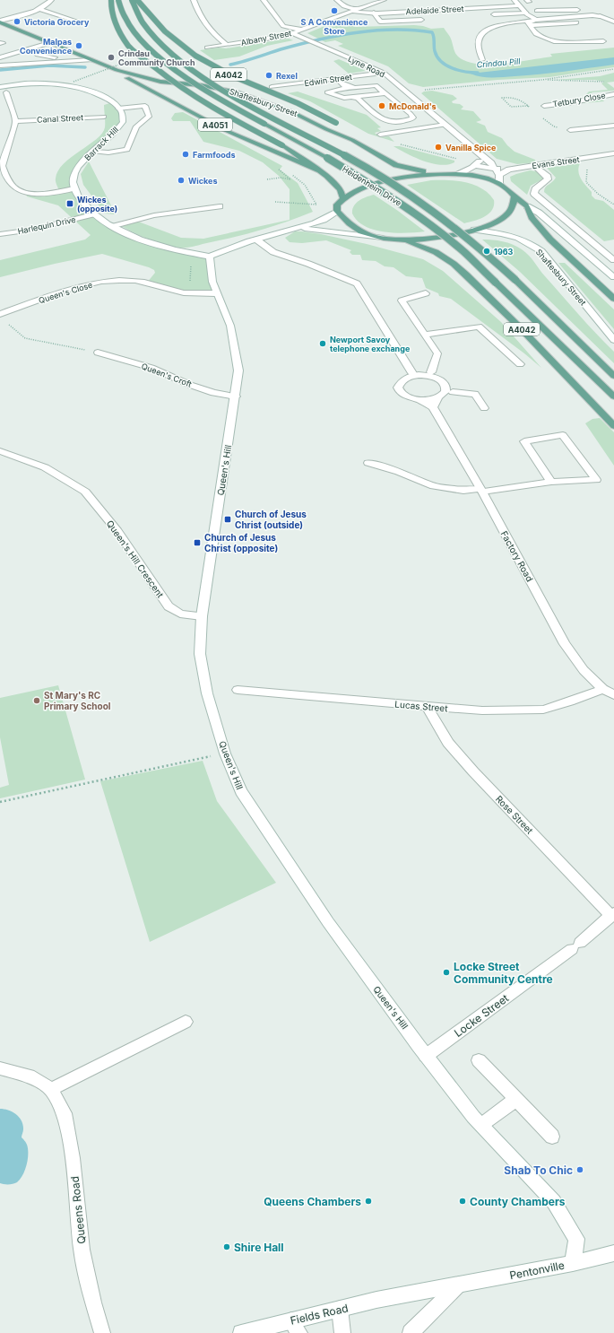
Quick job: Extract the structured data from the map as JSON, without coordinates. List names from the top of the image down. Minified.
{"streets":{"main road":["A4042","Shaftesbury Street","A4051","Heidenheim Drive"],"street":["Adelaide Street","Albany Street","Lyne Road","Edwin Street","Tetbury Close","Canal Street","Barrack Hill","Evans Street","Harlequin Drive","Queen's Close","Queen's Croft","Queen's Hill","Factory Road","Queen's Hill Crescent","Lucas Street","Rose Street","Locke Street","Queens Road","Pentonville","Fields Road"]},"crossings":[["Adelaide Street","Albany Street"],["Albany Street","Lyne Road"],["Lyne Road","Edwin Street"],["Lyne Road","Evans Street"],["A4042","Shaftesbury Street"],["Shaftesbury Street","A4051"],["A4051","Heidenheim Drive"],["Queen's Close","Queen's Hill"],["Queen's Croft","Queen's Hill"],["Queen's Hill","Queen's Hill Crescent"],["Queen's Hill","Locke Street"],["Queen's Hill","Pentonville"],["Factory Road","Lucas Street"],["Lucas Street","Rose Street"],["Rose Street","Locke Street"],["Pentonville","Fields Road"]],"water":["Crindau Pill"],"places":{"other":["S A Convenience Store","Victoria Grocery","Malpas Convenience","Crindau Community Church","Rexel","McDonald's","Vanilla Spice","Farmfoods","Wickes","1963","Newport Savoy telephone exchange","St Mary's RC Primary School","Locke Street Community Centre","Shab To Chic","Queens Chambers","County Chambers","Shire Hall"],"transit":["Wickes (opposite)","Church of Jesus Christ (outside)","Church of Jesus Christ (opposite)"]}}
